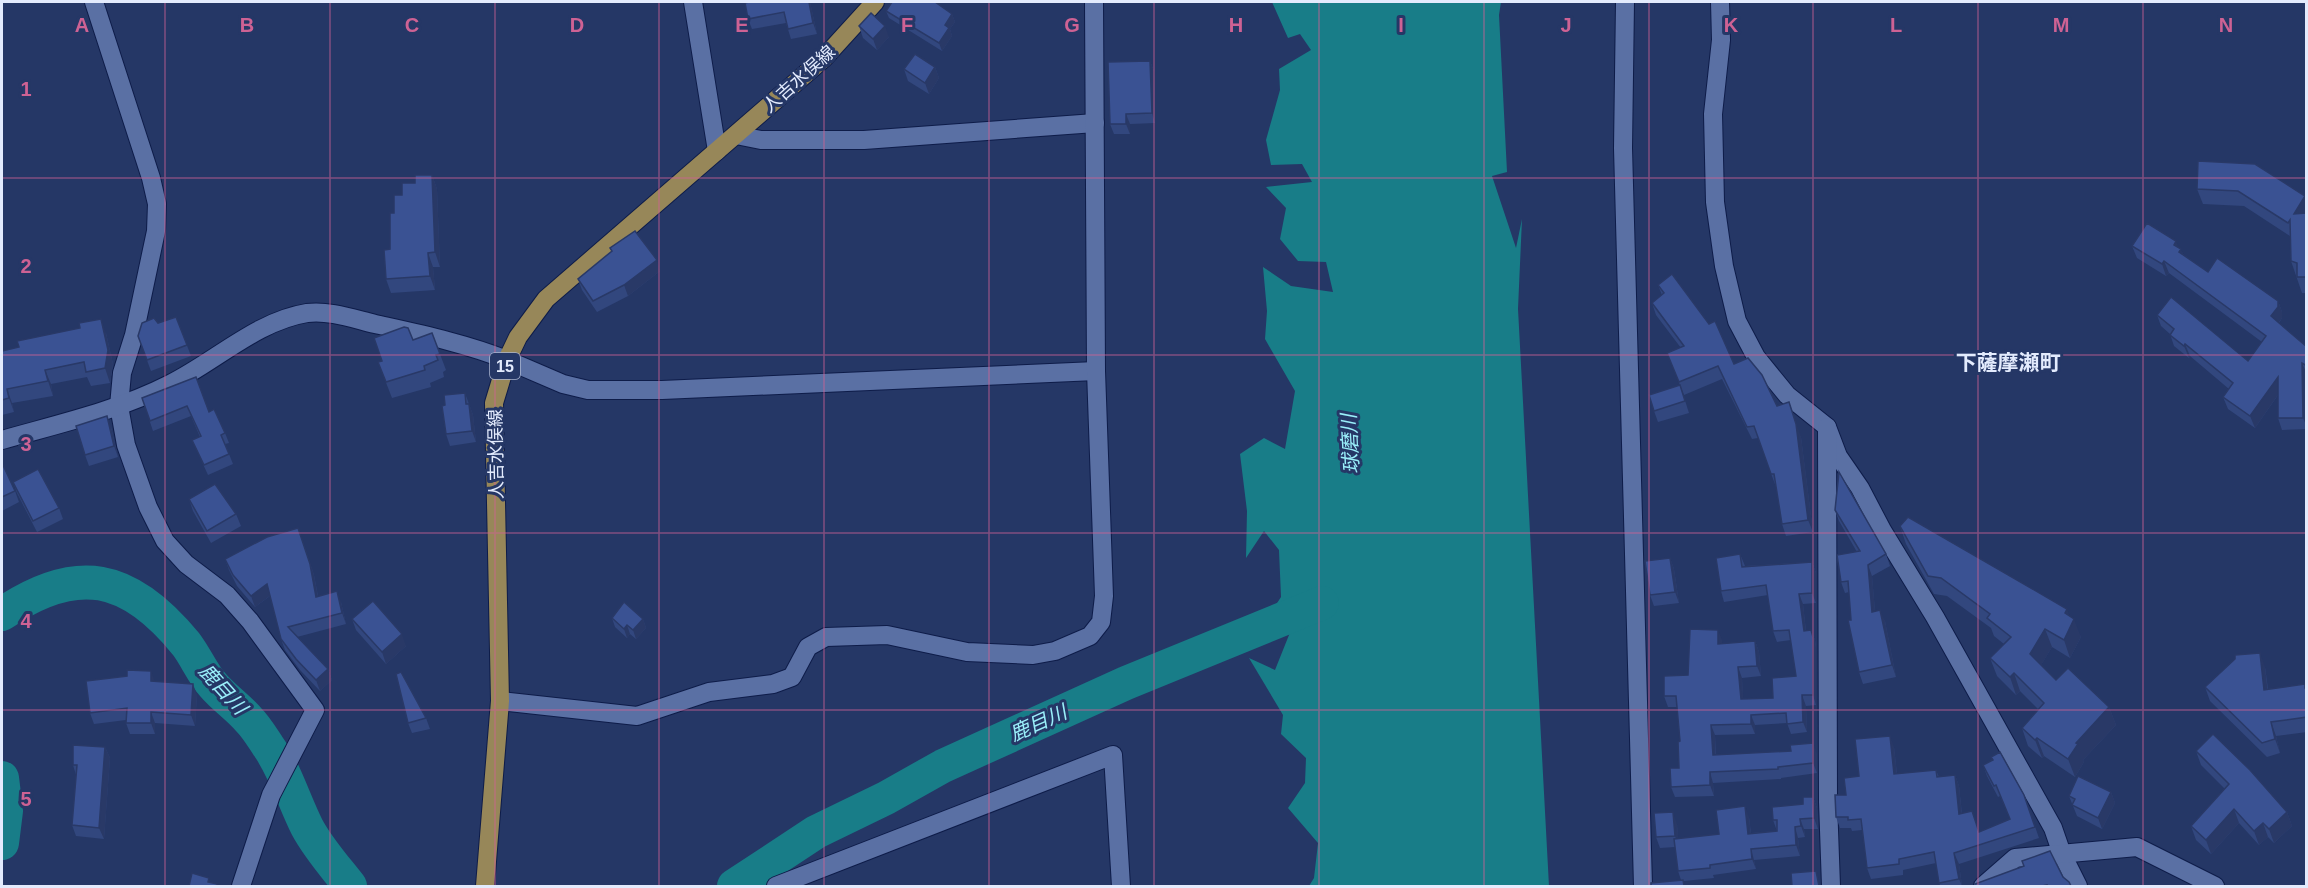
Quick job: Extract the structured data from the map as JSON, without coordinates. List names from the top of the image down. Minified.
{"streets":{"main road":["人吉水俣線","15"]},"districts":["下薩摩瀬町"],"water":["球磨川","鹿目川"],"grid":{"columns":["A","B","C","D","E","F","G","H","I","J","K","L","M","N"],"rows":["1","2","3","4","5"]}}
